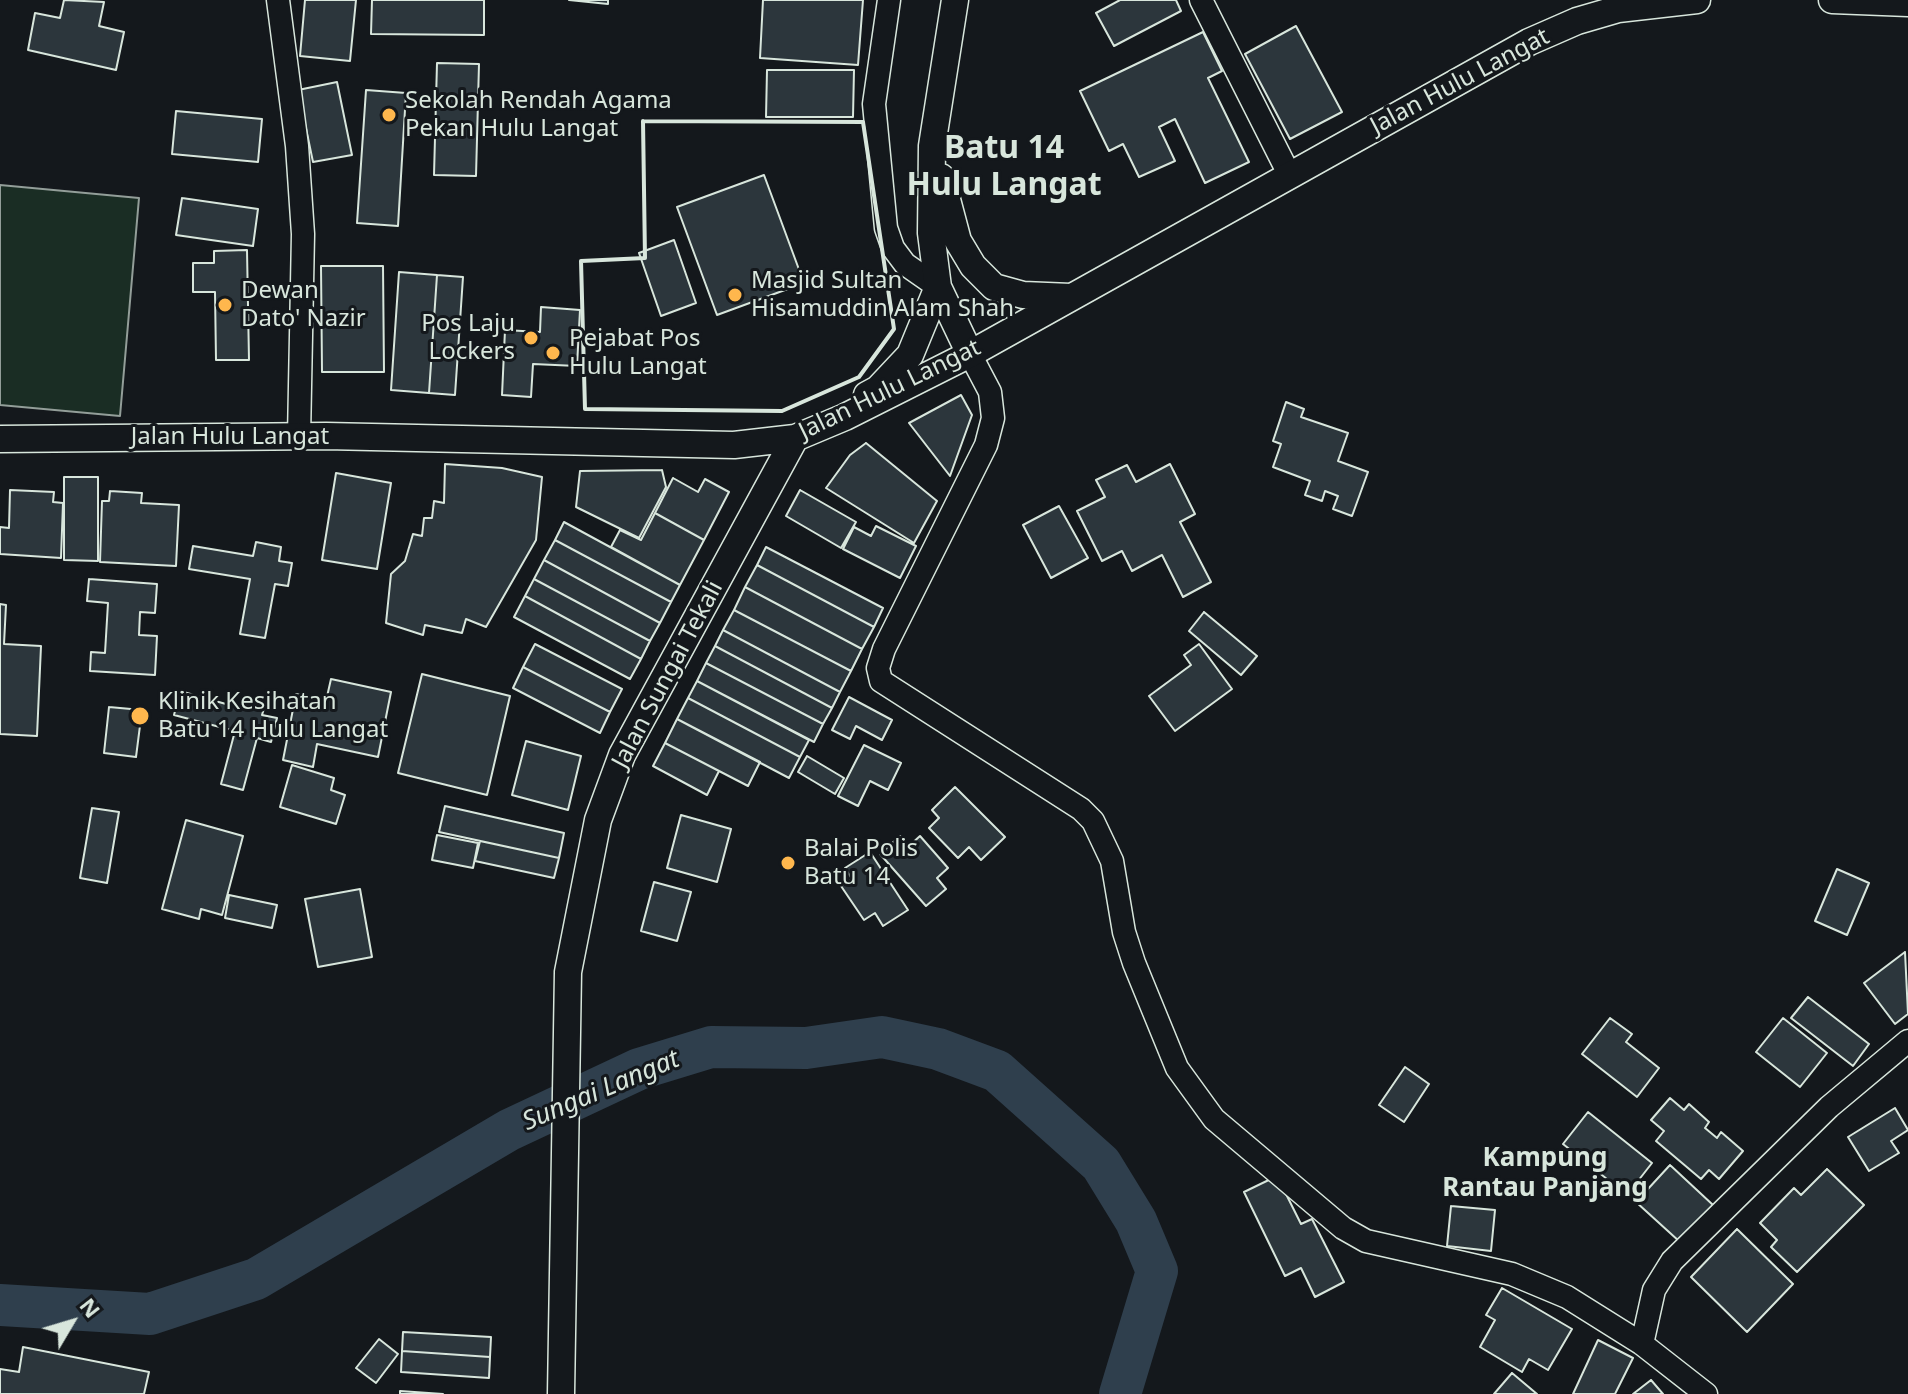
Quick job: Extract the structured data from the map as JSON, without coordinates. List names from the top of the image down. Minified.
{"streets":{"street":["Jalan Hulu Langat","Jalan Sungai Tekali"]},"crossings":[["Jalan Hulu Langat","Jalan Sungai Tekali"]],"districts":["Batu 14 Hulu Langat","Kampung Rantau Panjang"],"water":["Sungai Langat"],"places":["Sekolah Rendah Agama Pekan Hulu Langat","Masjid Sultan Hisamuddin Alam Shah","Dewan Dato' Nazir","Pos Laju Lockers","Pejabat Pos Hulu Langat","Klinik Kesihatan Batu 14 Hulu Langat","Balai Polis Batu 14"],"north":"top right"}
